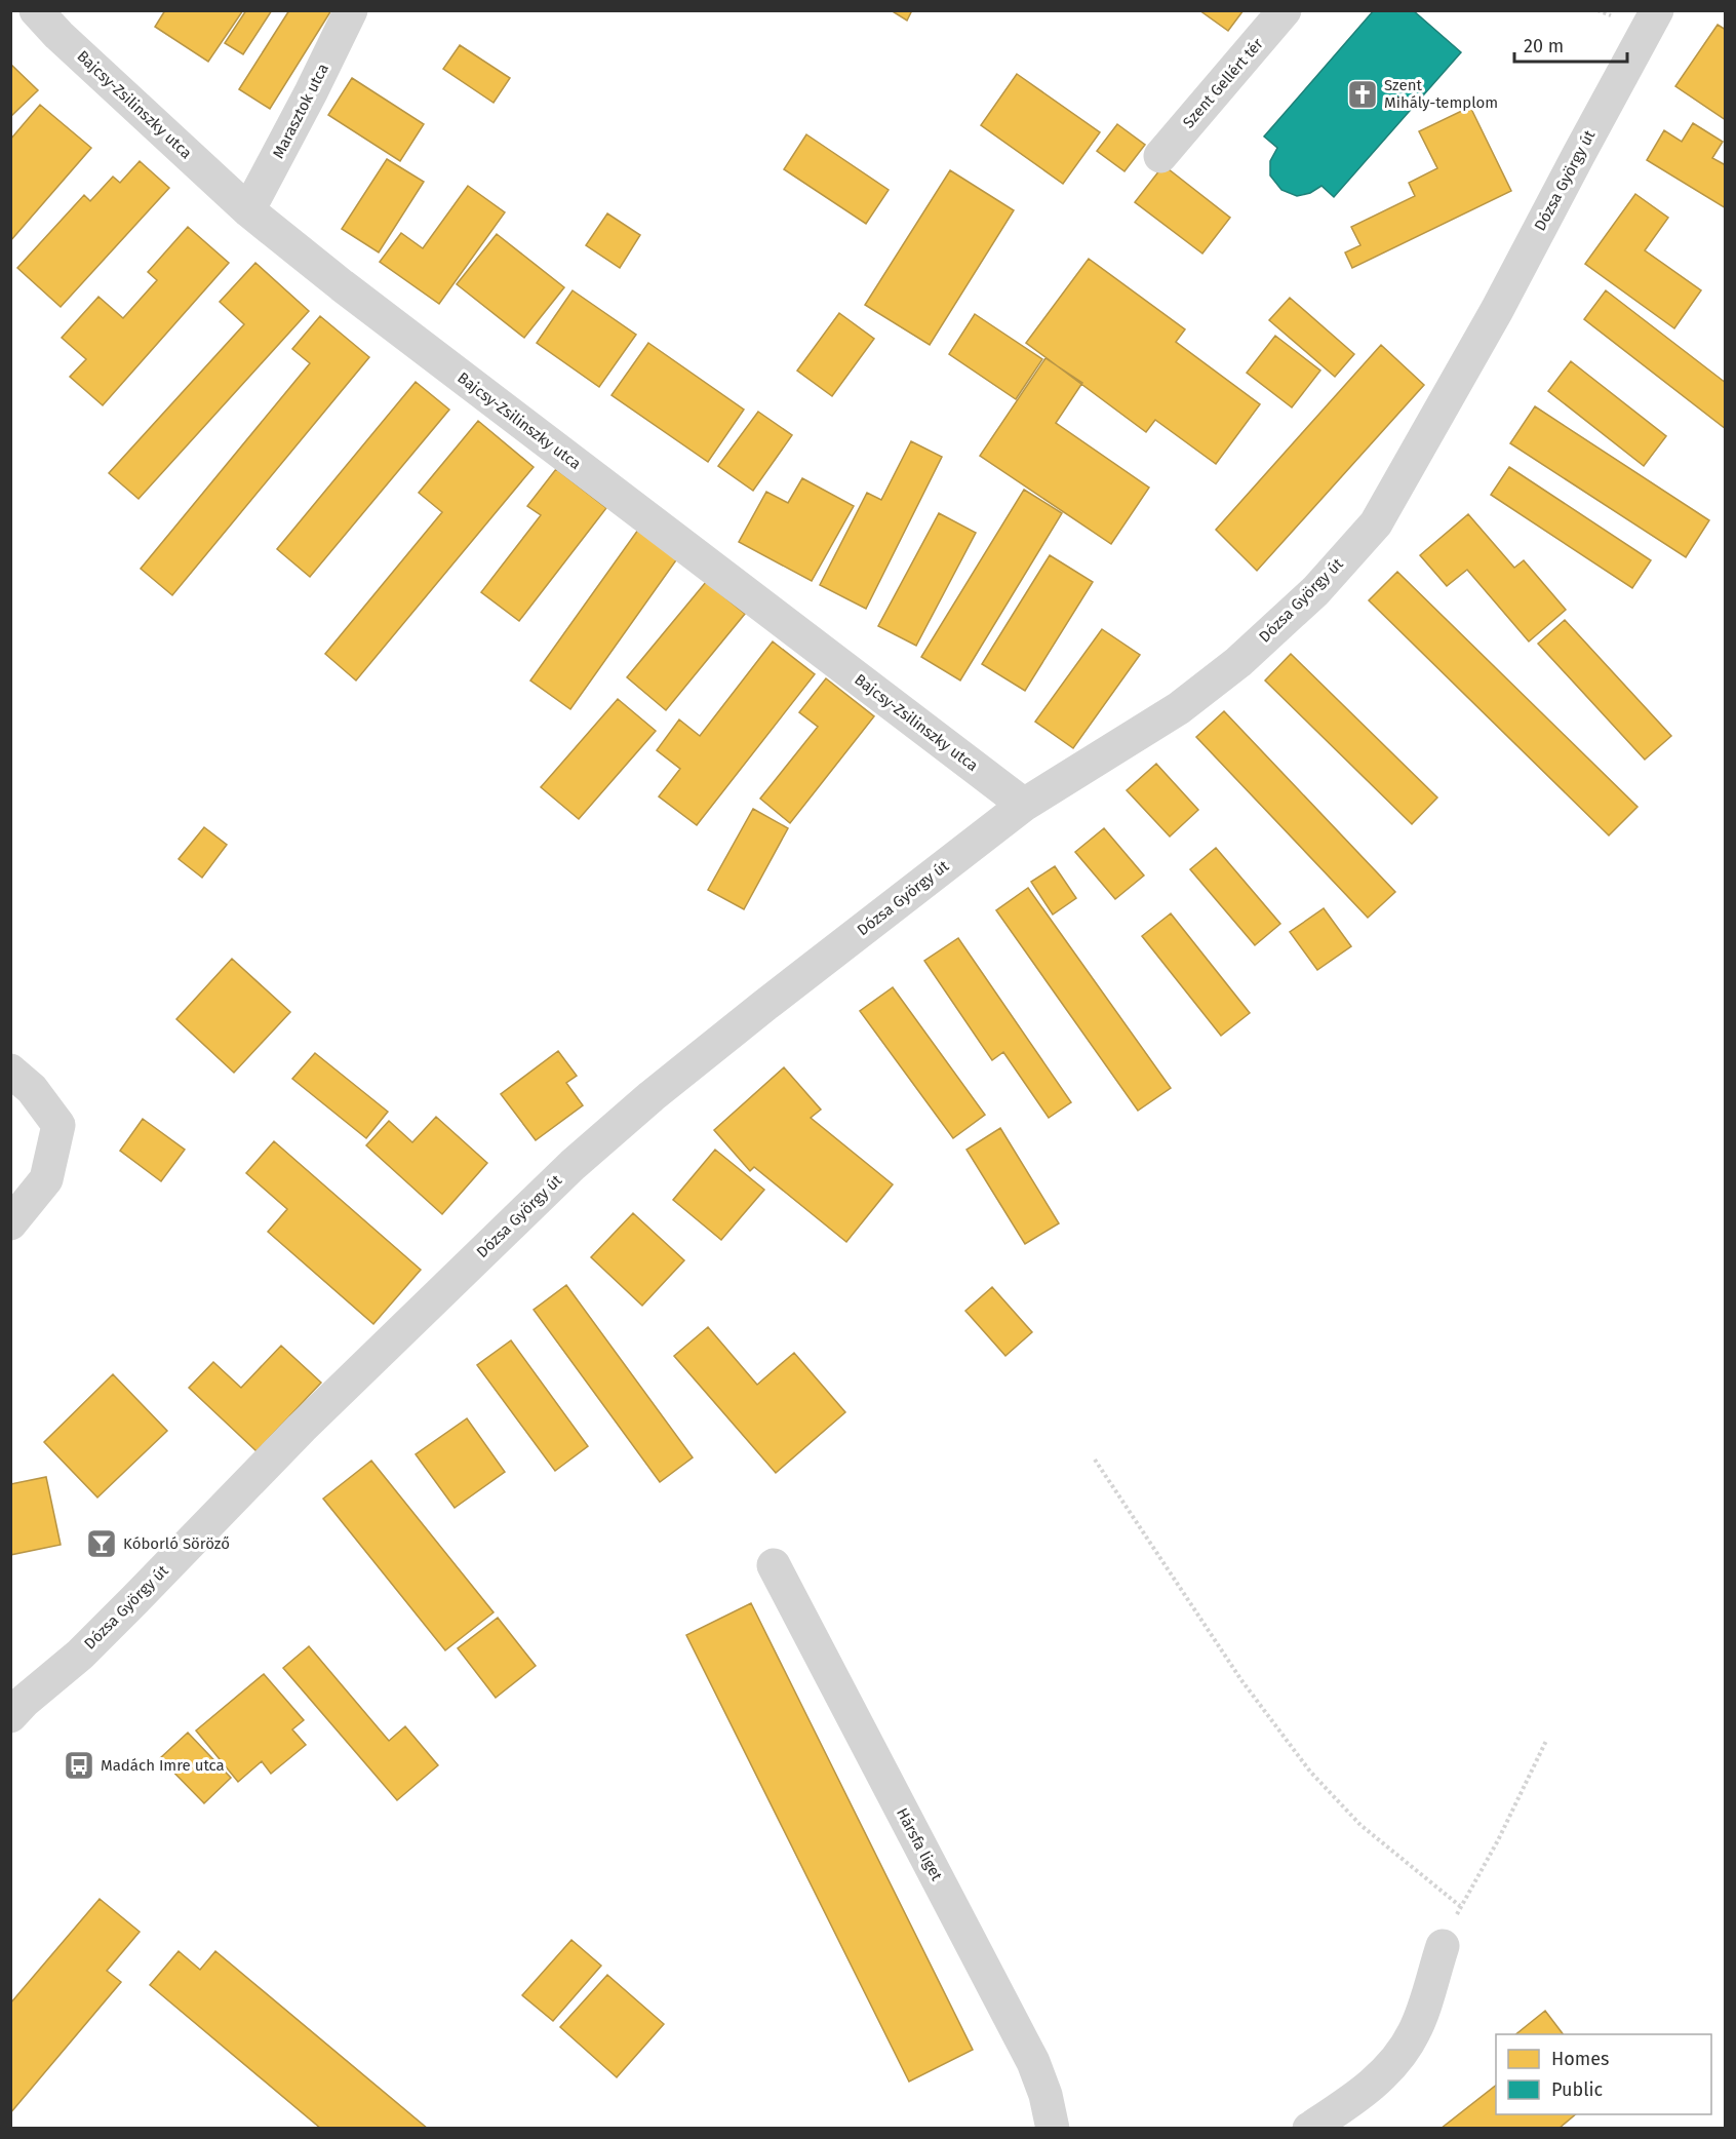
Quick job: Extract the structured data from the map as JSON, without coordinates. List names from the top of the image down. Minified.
{"streets":{"street":["Szent Gellért tér","Bajcsy-Zsilinszky utca","Marasztok utca","Dózsa György út","Hársfa liget"]},"crossings":[["Bajcsy-Zsilinszky utca","Marasztok utca"],["Bajcsy-Zsilinszky utca","Dózsa György út"]],"places":{"church":["Szent Mihály-templom"],"bar":["Kóborló Söröző"],"bus stop":["Madách Imre utca"]},"legend":["Homes","Public"],"scale_bar":"20 m"}
